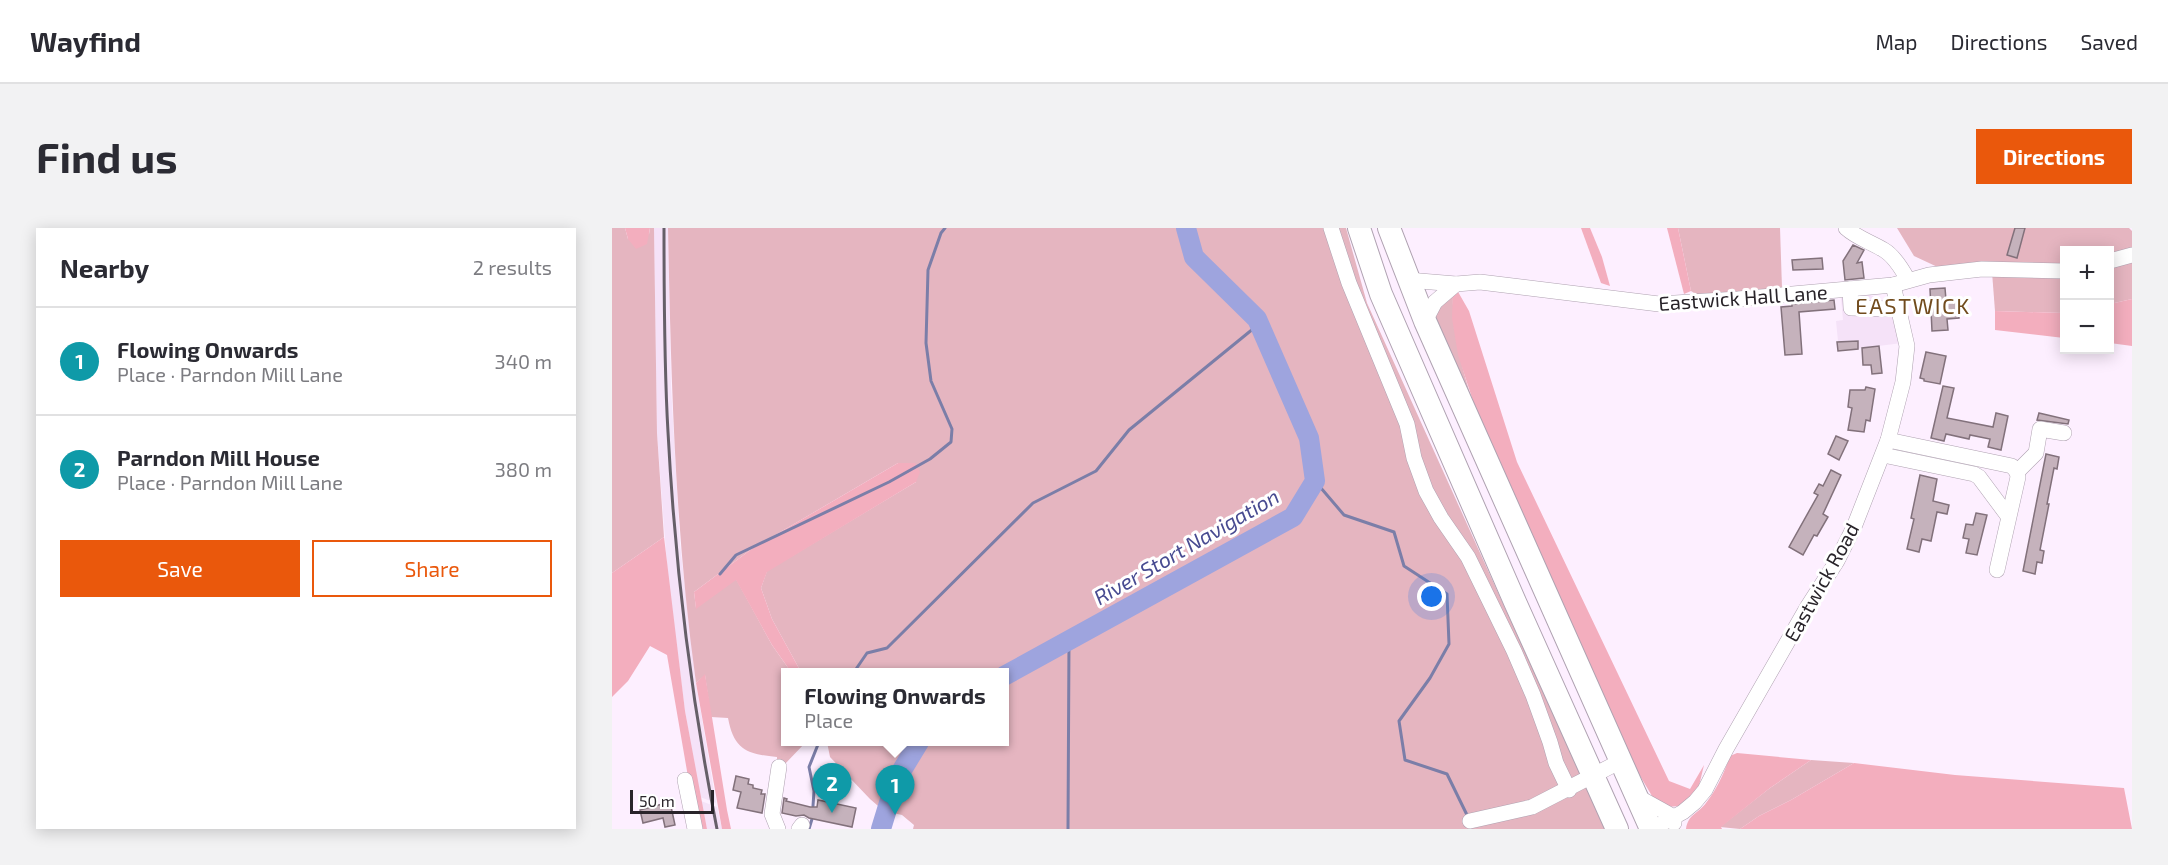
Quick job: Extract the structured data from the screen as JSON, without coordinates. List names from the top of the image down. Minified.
{"streets":{"street":["Eastwick Hall Lane","Eastwick Road"]},"crossings":[["Eastwick Hall Lane","Eastwick Road"]],"districts":["EASTWICK"],"water":["River Stort Navigation"],"scale_bar":"50 m","page":{"header":"Wayfind","nav":["Map","Directions","Saved"],"buttons":["Directions",["Save","Share"]],"title":"Find us","heading":["Nearby","2 results"],"map_buttons":["+","−"],"list":[{"mark":"1","name":"Flowing Onwards","note":"Place · Parndon Mill Lane","value":"340 m"},{"mark":"2","name":"Parndon Mill House","note":"Place · Parndon Mill Lane","value":"380 m"}],"popup":["Flowing Onwards","Place"],"pins":["2","1"],"scale":"50 m"}}
